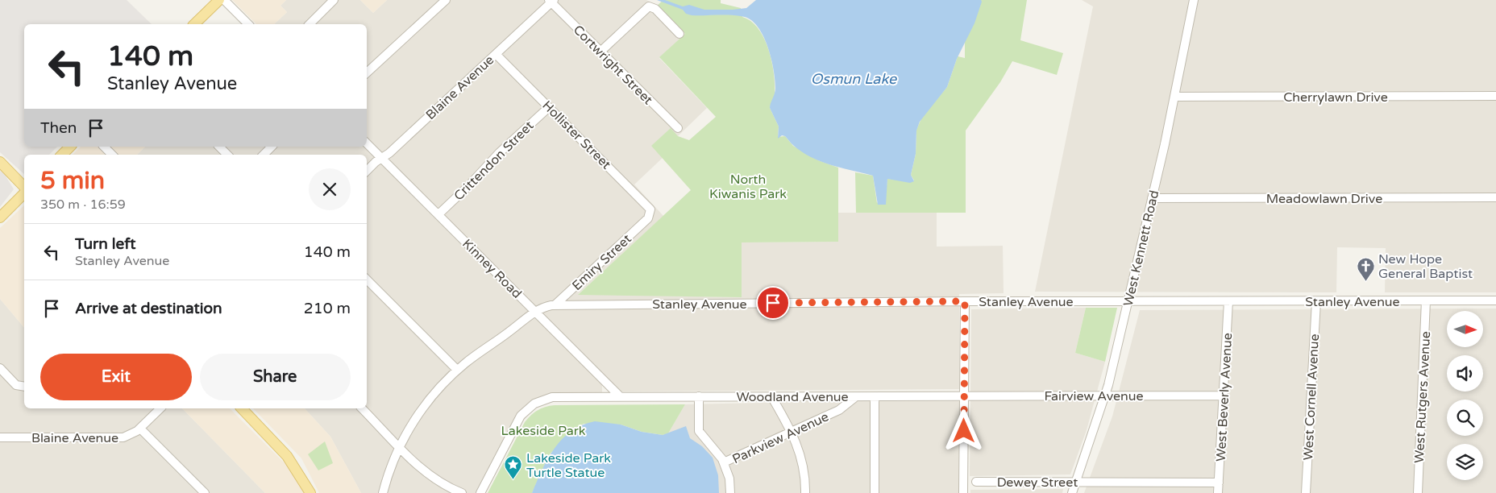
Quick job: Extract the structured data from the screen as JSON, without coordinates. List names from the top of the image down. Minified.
{"streets":{"street":["Cortwright Street","Blaine Avenue","Cherrylawn Drive","Hollister Street","Crittendon Street","Meadowlawn Drive","West Kennett Road","Emiry Street","Kinney Road","Stanley Avenue","Fairview Avenue","Woodland Avenue","West Beverly Avenue","West Cornell Avenue","West Rutgers Avenue","Parkview Avenue","Dewey Street"]},"crossings":[["Cortwright Street","Blaine Avenue"],["Blaine Avenue","Hollister Street"],["Blaine Avenue","Kinney Road"],["Cherrylawn Drive","West Kennett Road"],["Hollister Street","Crittendon Street"],["Hollister Street","Emiry Street"],["Crittendon Street","Kinney Road"],["Meadowlawn Drive","West Kennett Road"],["West Kennett Road","Stanley Avenue"],["West Kennett Road","Fairview Avenue"],["West Kennett Road","Dewey Street"],["Emiry Street","Stanley Avenue"],["Kinney Road","Stanley Avenue"],["Kinney Road","Woodland Avenue"],["Stanley Avenue","West Beverly Avenue"],["Stanley Avenue","West Cornell Avenue"],["Stanley Avenue","West Rutgers Avenue"],["Fairview Avenue","Woodland Avenue"],["Fairview Avenue","West Beverly Avenue"],["Woodland Avenue","Parkview Avenue"],["West Beverly Avenue","Dewey Street"]],"water":["Osmun Lake"],"parks":["North Kiwanis Park","Lakeside Park"],"places":{"church":["New Hope General Baptist"],"place":["Lakeside Park Turtle Statue"]},"north":"right","page":{"turn":["140 m","Stanley Avenue"],"then":"Then","heading":["5 min","350 m · 16:59"],"list":[{"name":"Turn left","note":"Stanley Avenue","value":"140 m"},{"name":"Arrive at destination","value":"210 m"}],"buttons":["Exit","Share"]}}
